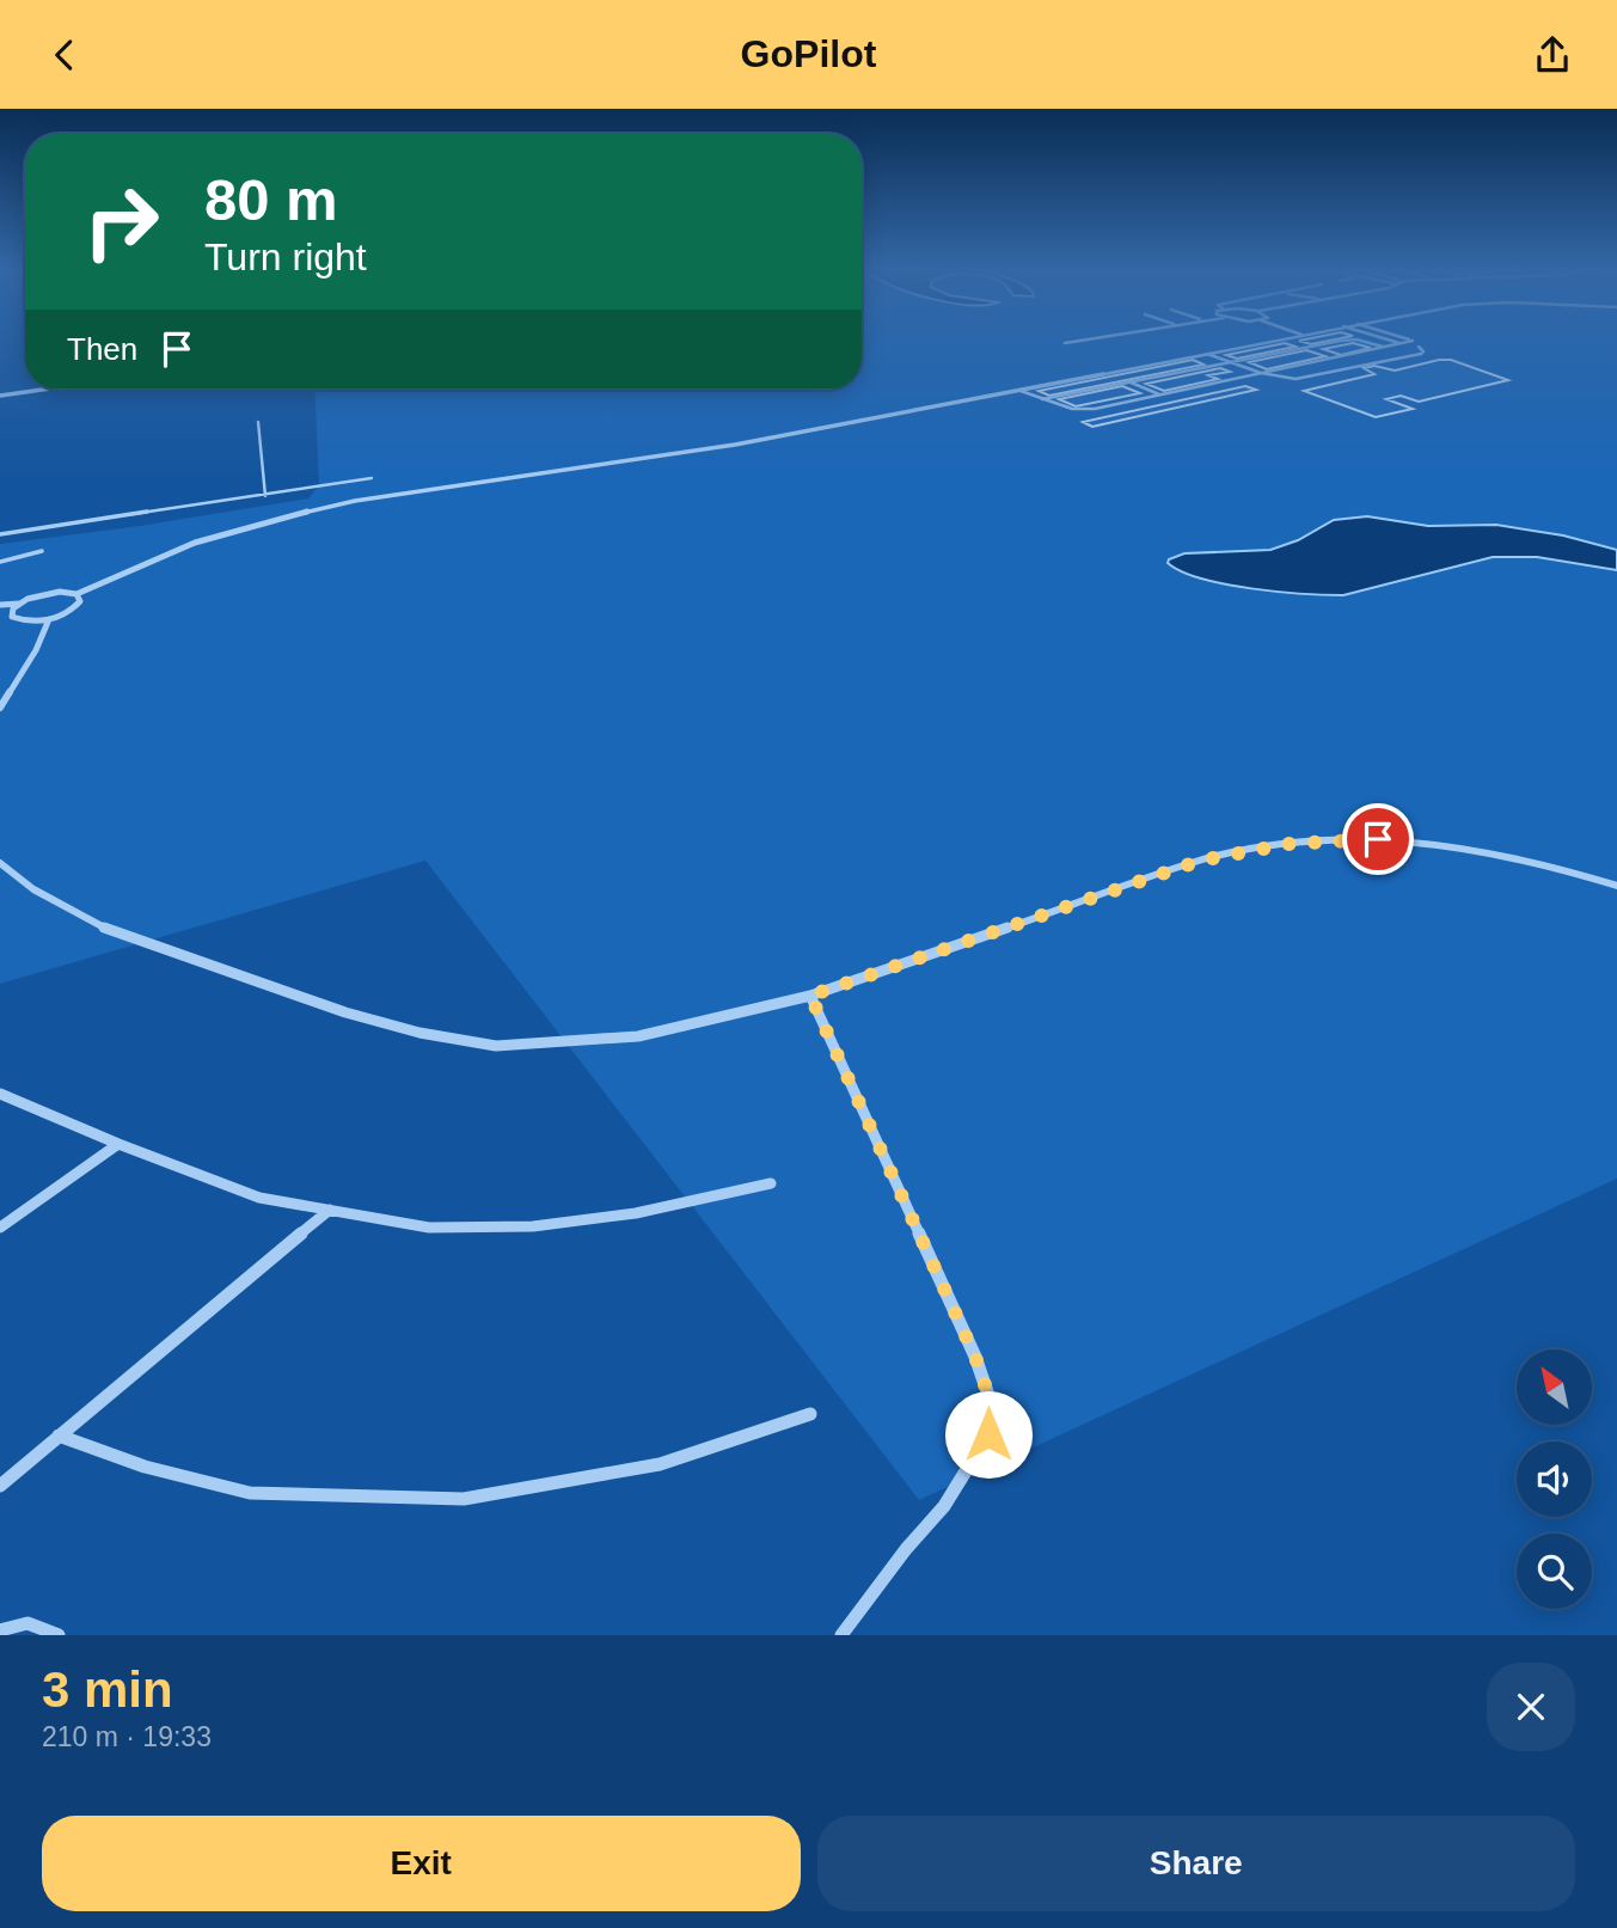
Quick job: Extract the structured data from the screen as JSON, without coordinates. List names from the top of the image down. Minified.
{"north":"top left","page":{"header":"GoPilot","turn":["80 m","Turn right"],"then":"Then","heading":["3 min","210 m · 19:33"],"buttons":["Exit","Share"]}}
